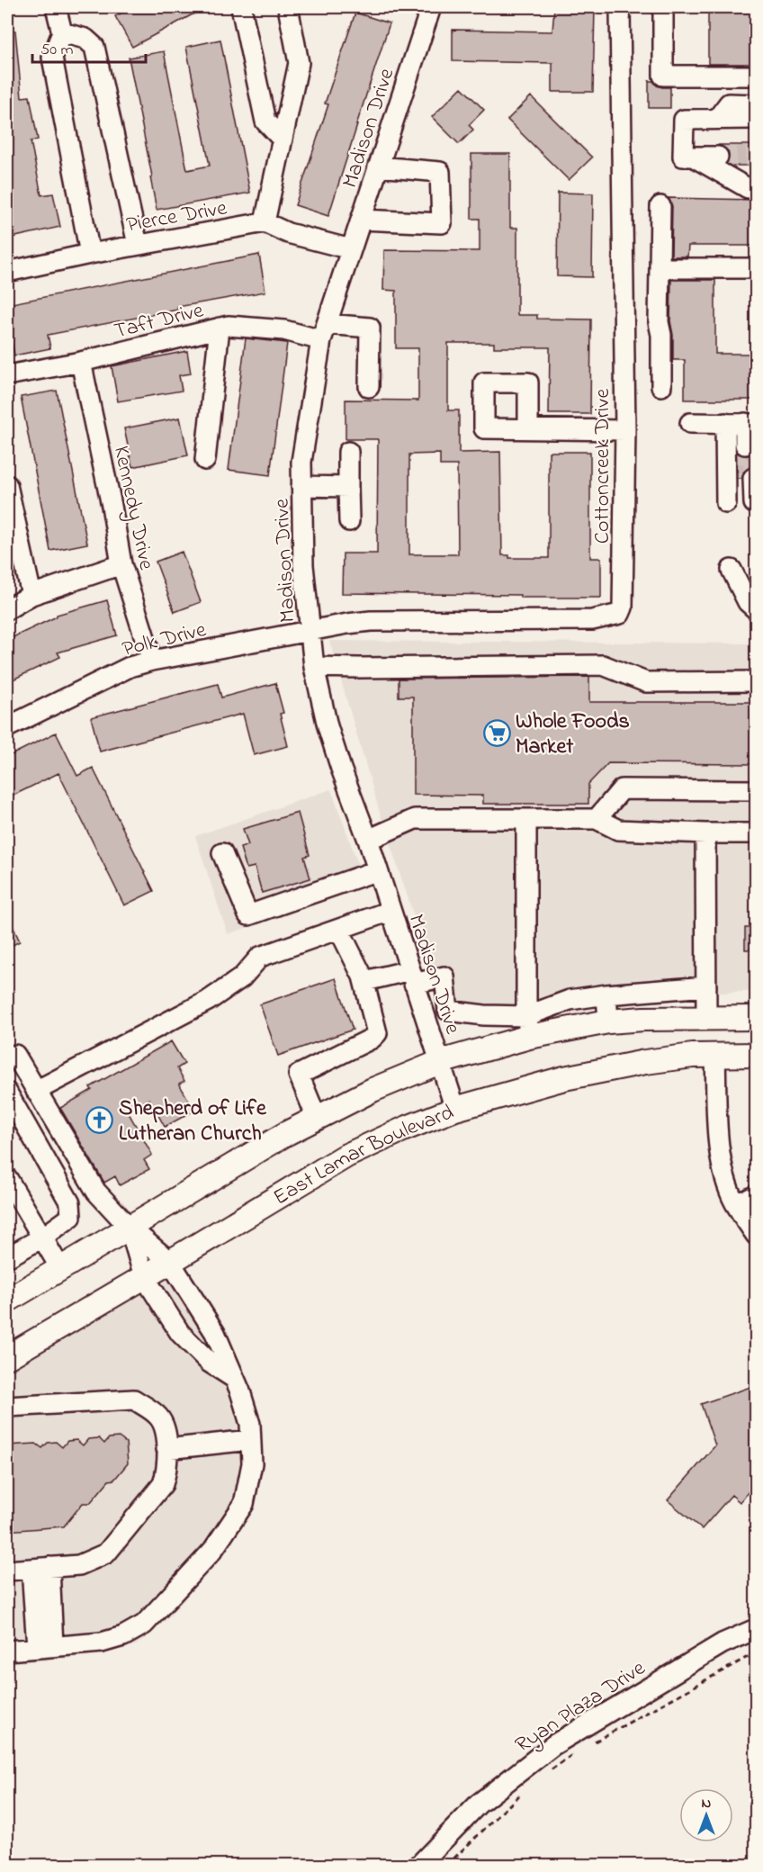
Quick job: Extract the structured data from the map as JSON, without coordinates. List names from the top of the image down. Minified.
{"streets":{"main road":["East Lamar Boulevard"],"street":["Madison Drive","Pierce Drive","Taft Drive","Cottoncreek Drive","Kennedy Drive","Polk Drive","Ryan Plaza Drive"]},"crossings":[["Madison Drive","Taft Drive"],["Madison Drive","Cottoncreek Drive"],["Madison Drive","Polk Drive"],["Madison Drive","East Lamar Boulevard"],["Taft Drive","Kennedy Drive"],["Cottoncreek Drive","Polk Drive"],["Kennedy Drive","Polk Drive"]],"places":{"supermarket":["Whole Foods Market"],"church":["Shepherd of Life Lutheran Church"]},"scale_bar":"50 m","north":"top"}
